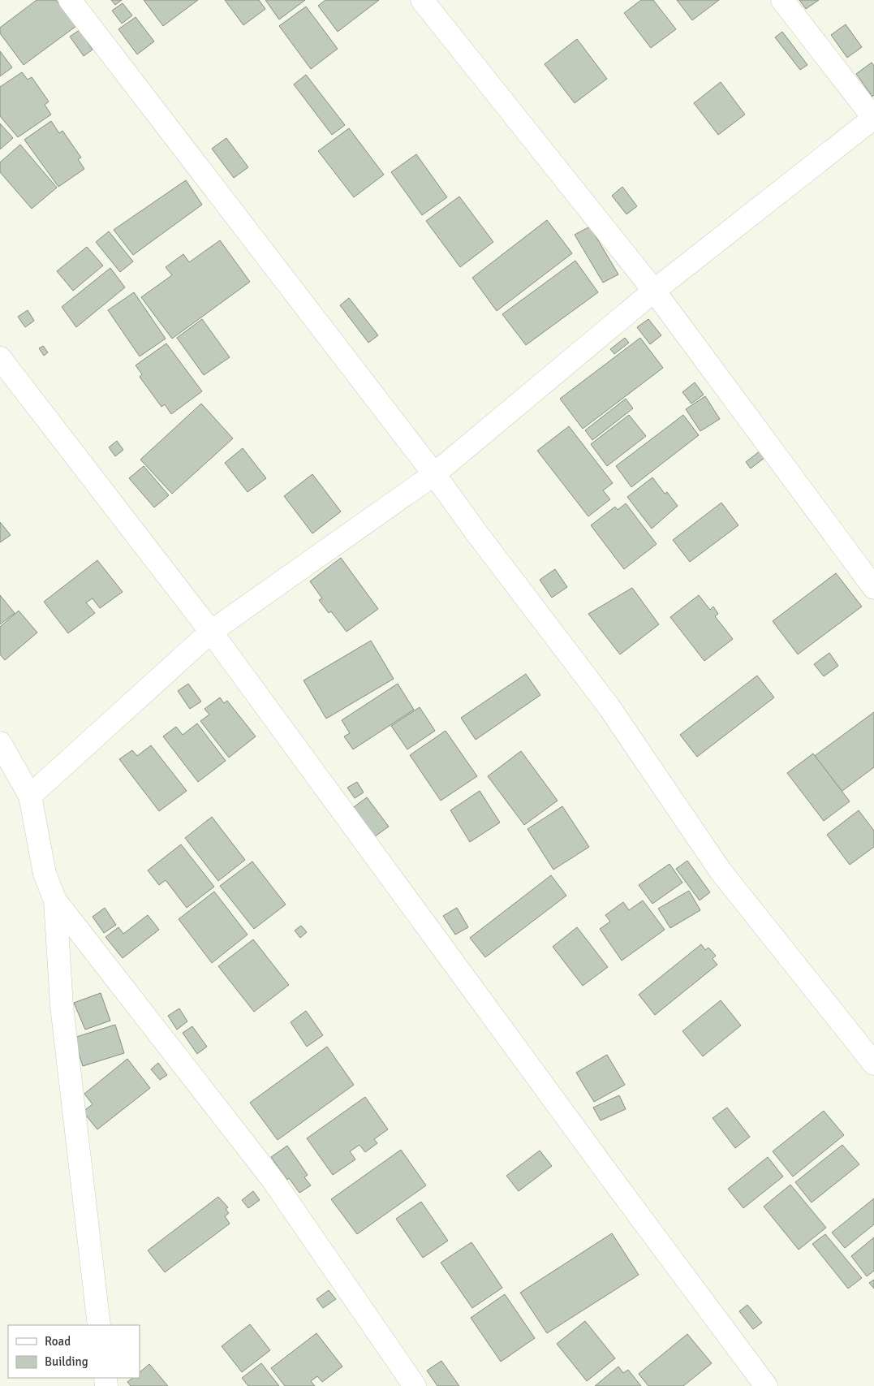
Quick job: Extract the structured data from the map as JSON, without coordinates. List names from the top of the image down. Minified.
{"legend":["Road","Building"]}
